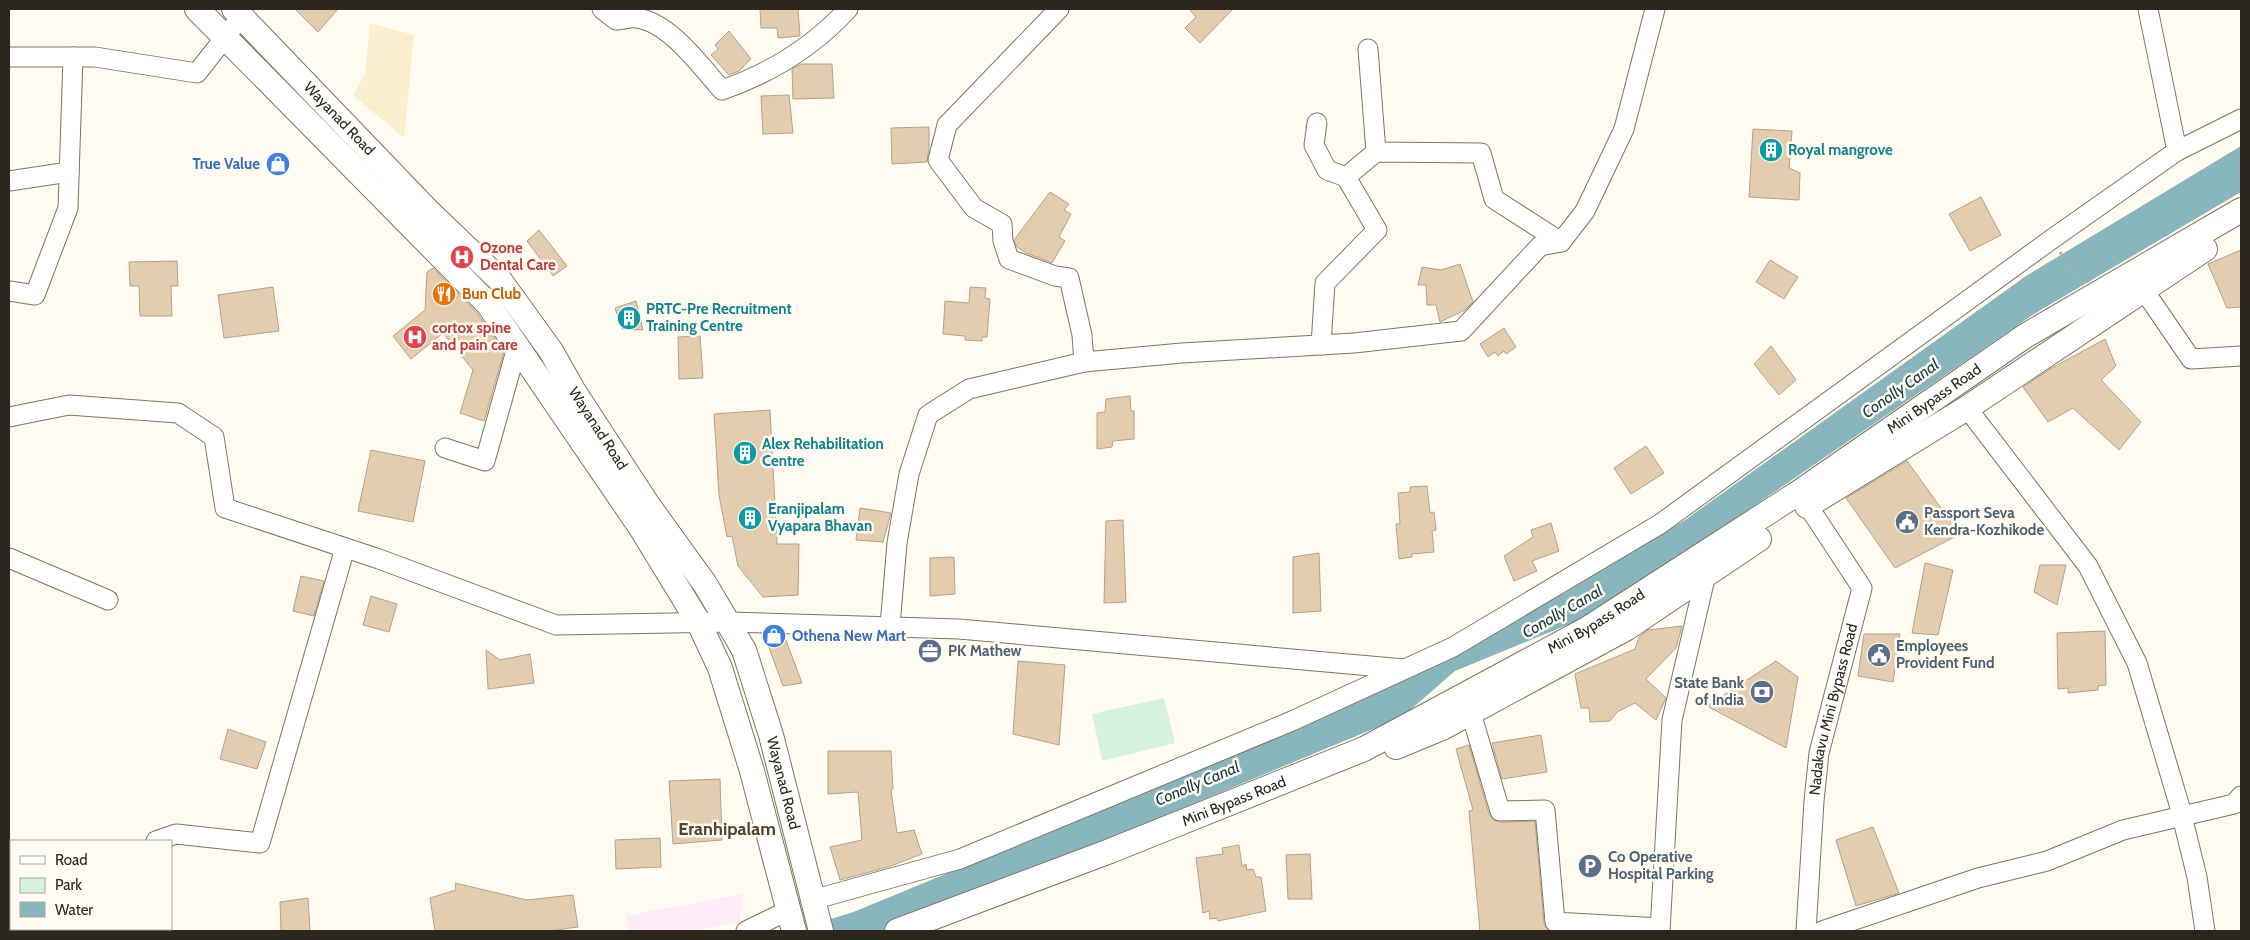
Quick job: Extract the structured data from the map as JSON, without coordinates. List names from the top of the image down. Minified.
{"streets":{"main road":["Wayanad Road","Mini Bypass Road"],"street":["Nadakavu Mini Bypass Road"]},"crossings":[["Mini Bypass Road","Nadakavu Mini Bypass Road"]],"districts":["Eranhipalam"],"water":["Conolly Canal"],"places":{"building":["Royal mangrove","PRTC-Pre Recruitment Training Centre","Alex Rehabilitation Centre","Eranjipalam Vyapara Bhavan"],"shop":["True Value","Othena New Mart"],"hospital":["Ozone Dental Care","cortox spine and pain care"],"restaurant":["Bun Club"],"public building":["Passport Seva Kendra-Kozhikode","Employees Provident Fund"],"office":["PK Mathew"],"bank":["State Bank of India"],"parking":["Co Operative Hospital Parking"]},"legend":["Road","Park","Water"]}
